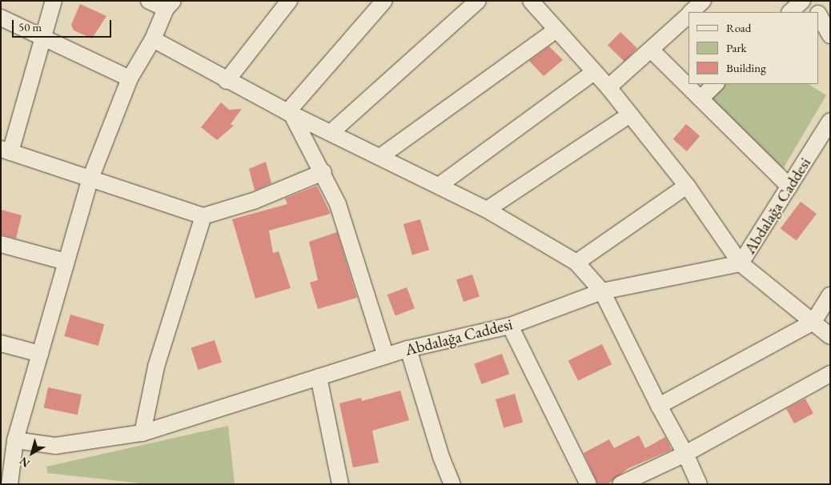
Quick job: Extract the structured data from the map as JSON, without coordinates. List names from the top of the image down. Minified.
{"streets":{"street":["Abdalağa Caddesi"]},"legend":["Road","Park","Building"],"scale_bar":"50 m","north":"bottom left"}
